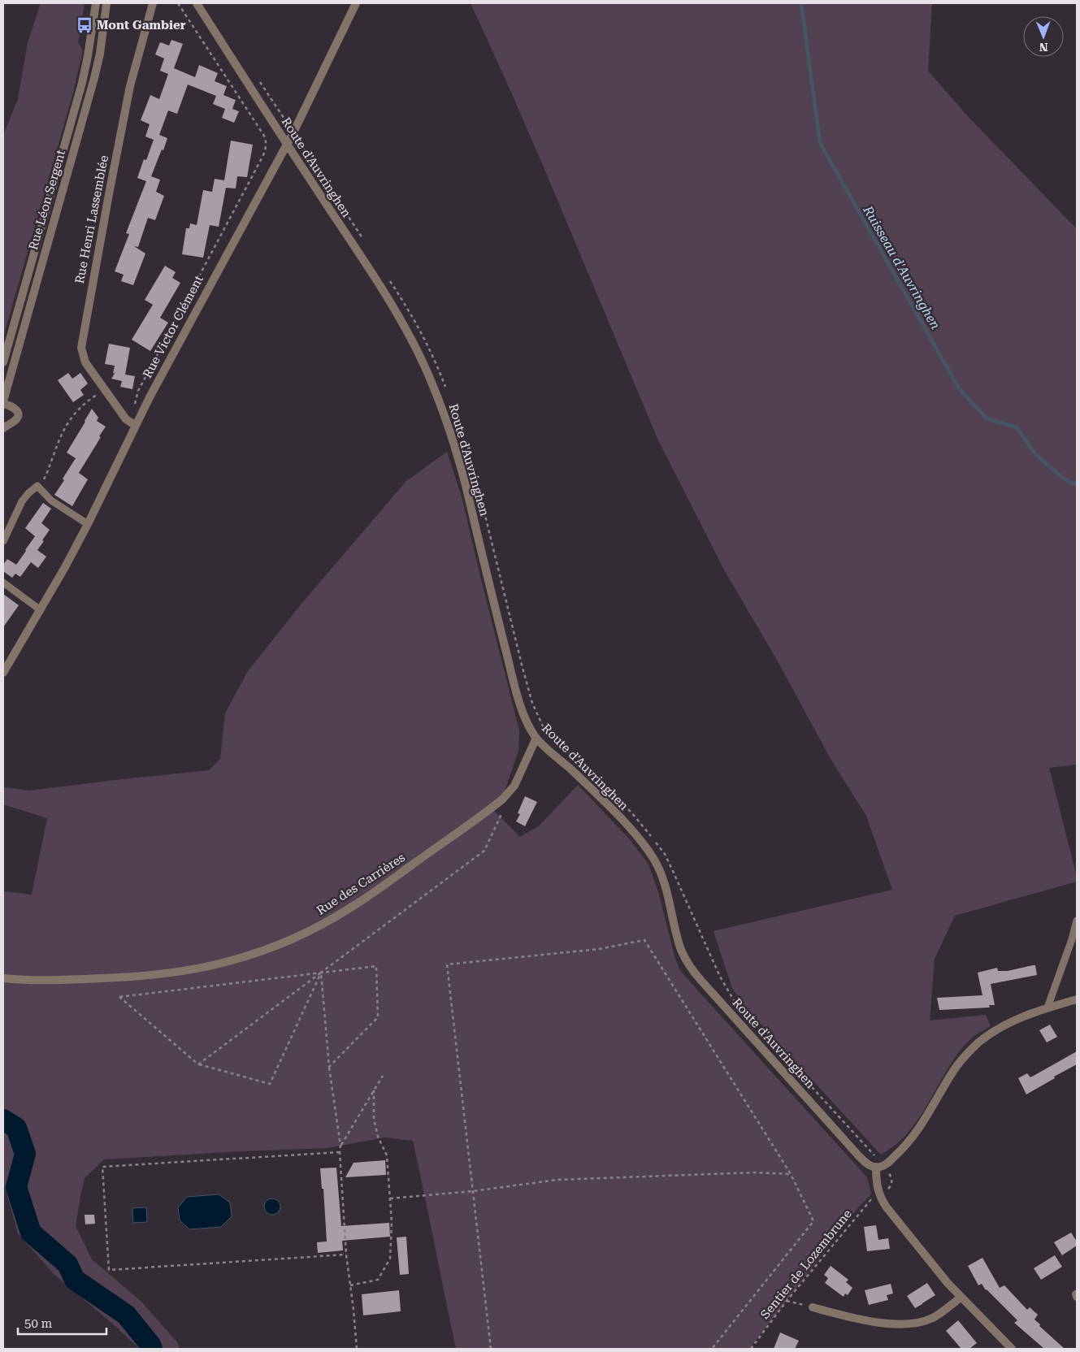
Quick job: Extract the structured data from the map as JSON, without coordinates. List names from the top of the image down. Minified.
{"streets":{"street":["Route d'Auvringhen","Rue Léon Sergent","Rue Henri Lassemblée","Rue Victor Clément","Rue des Carrières"],"path":["Sentier de Lozembrune"]},"crossings":[["Route d'Auvringhen","Rue Victor Clément"],["Route d'Auvringhen","Rue des Carrières"],["Rue Henri Lassemblée","Rue Victor Clément"]],"water":["Ruisseau d'Auvringhen"],"places":{"bus stop":["Mont Gambier"]},"scale_bar":"50 m","north":"bottom"}
